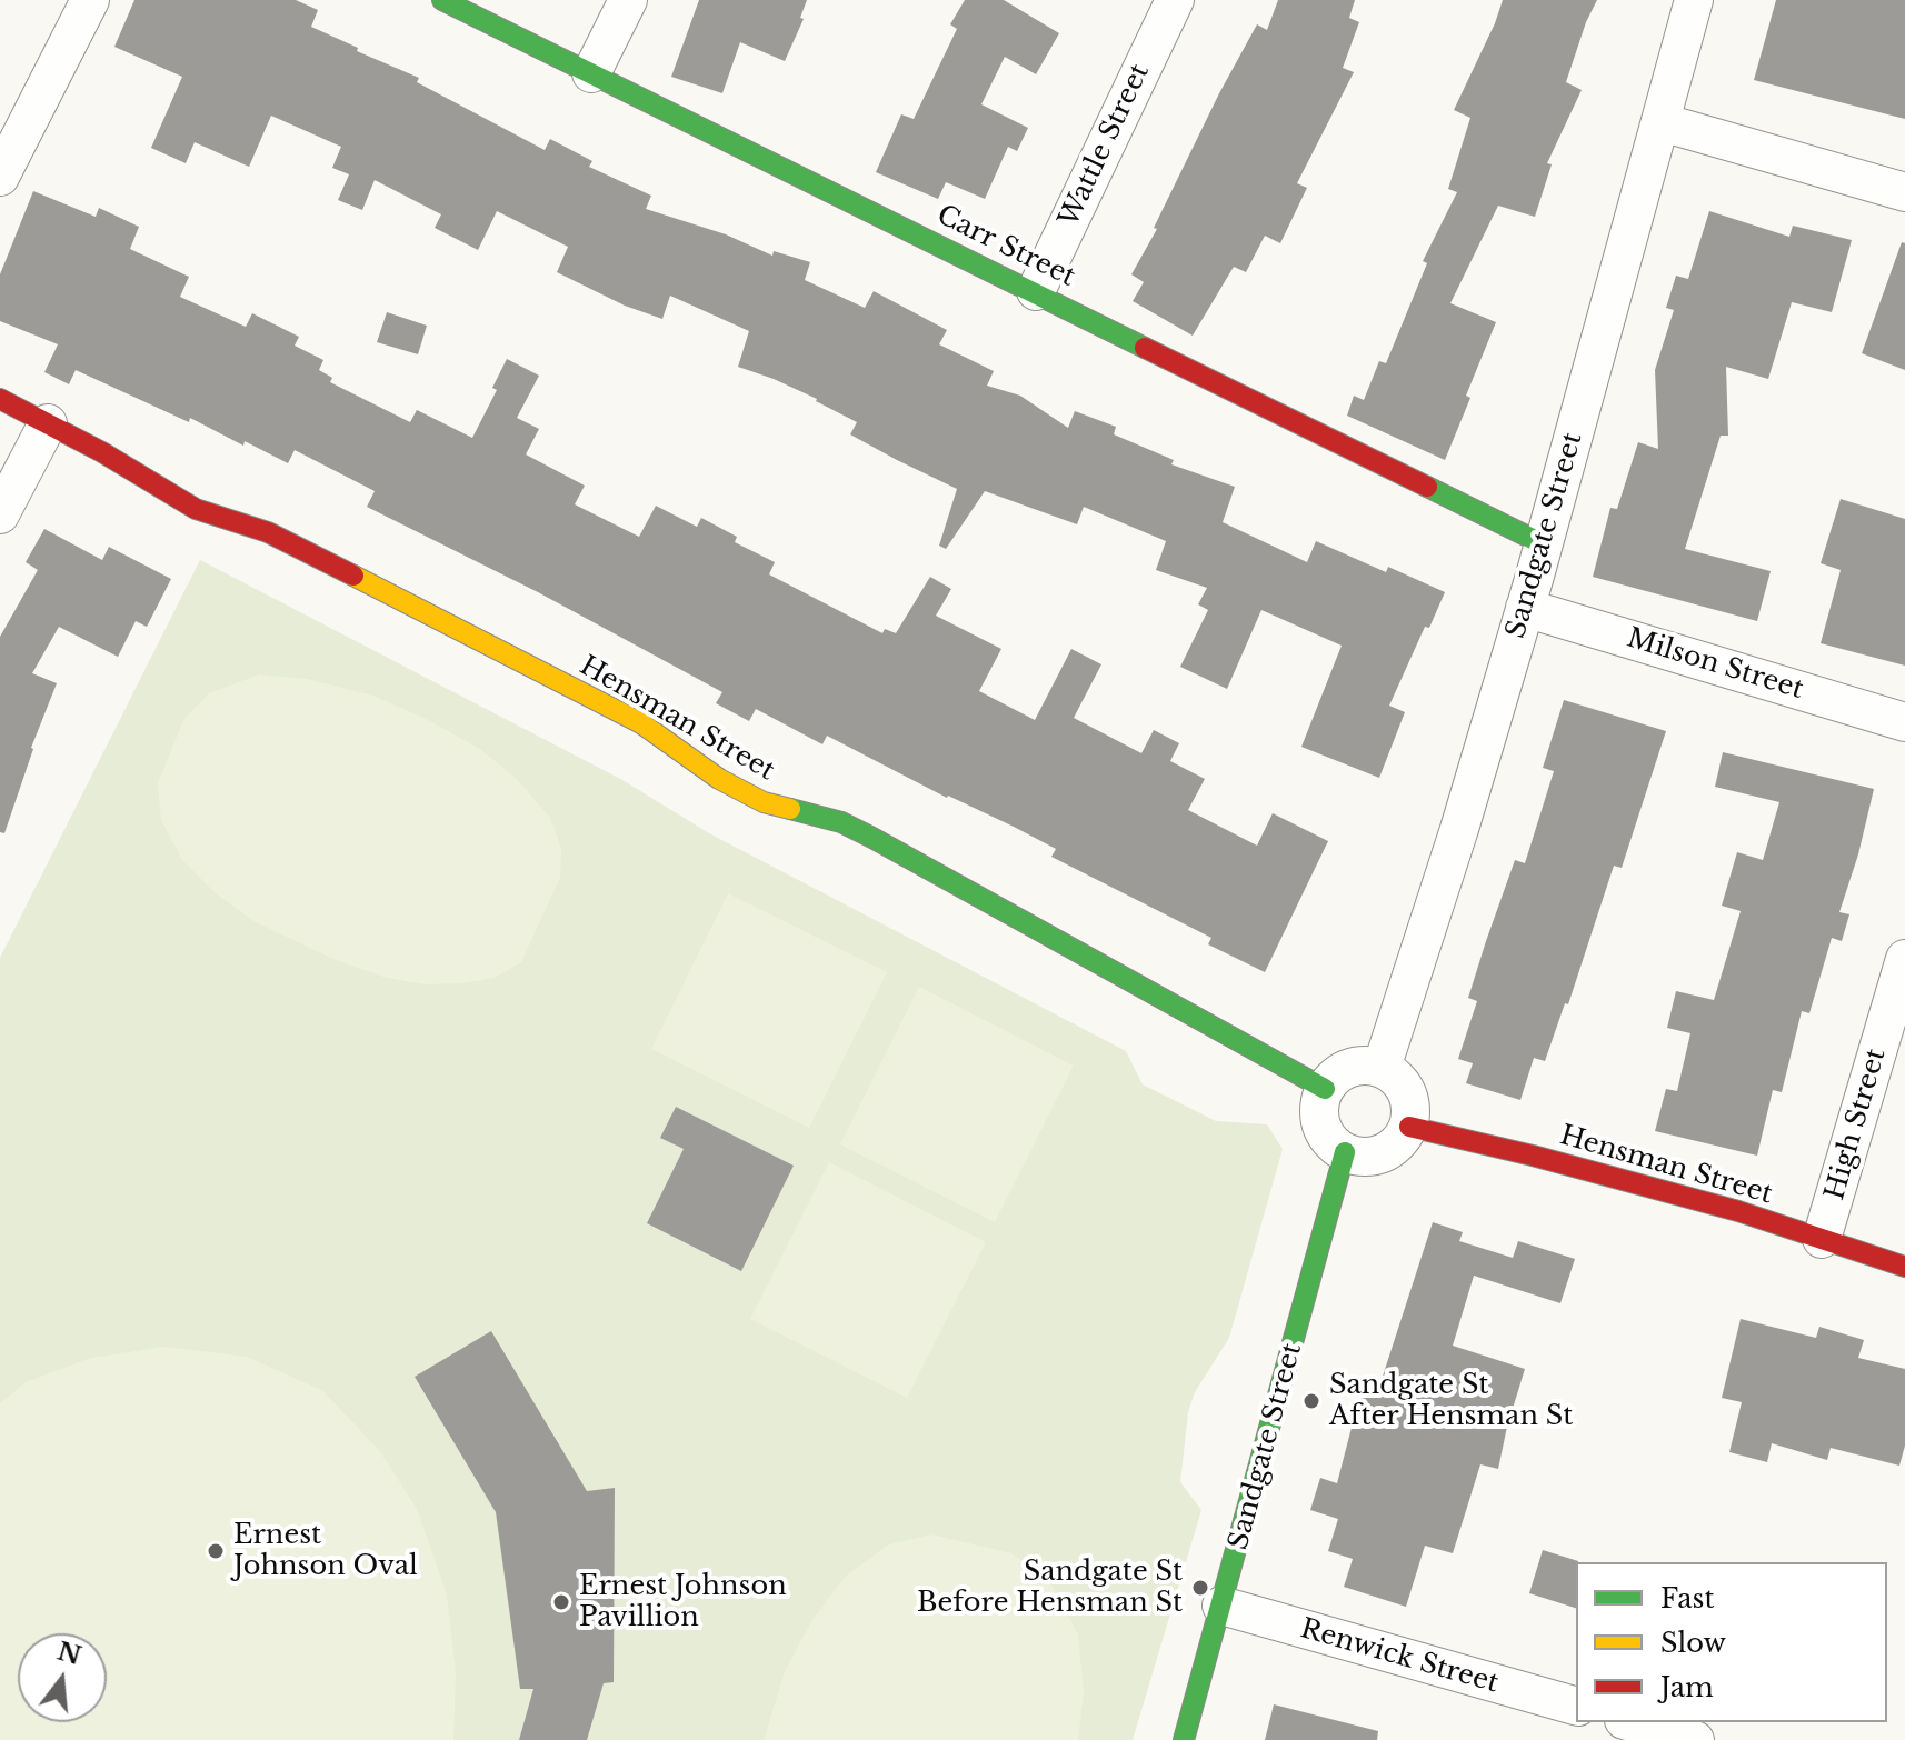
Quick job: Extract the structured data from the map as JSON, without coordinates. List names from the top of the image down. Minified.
{"streets":{"street":["Wattle Street","Carr Street","Sandgate Street","Milson Street","Hensman Street","High Street","Renwick Street"]},"crossings":[["Wattle Street","Carr Street"],["Carr Street","Sandgate Street"],["Sandgate Street","Milson Street"],["Sandgate Street","Hensman Street"],["Sandgate Street","Renwick Street"],["Hensman Street","High Street"]],"places":["Sandgate St After Hensman St","Ernest Johnson Oval","Sandgate St Before Hensman St","Ernest Johnson Pavillion"],"legend":["Fast","Slow","Jam"],"north":"top"}
